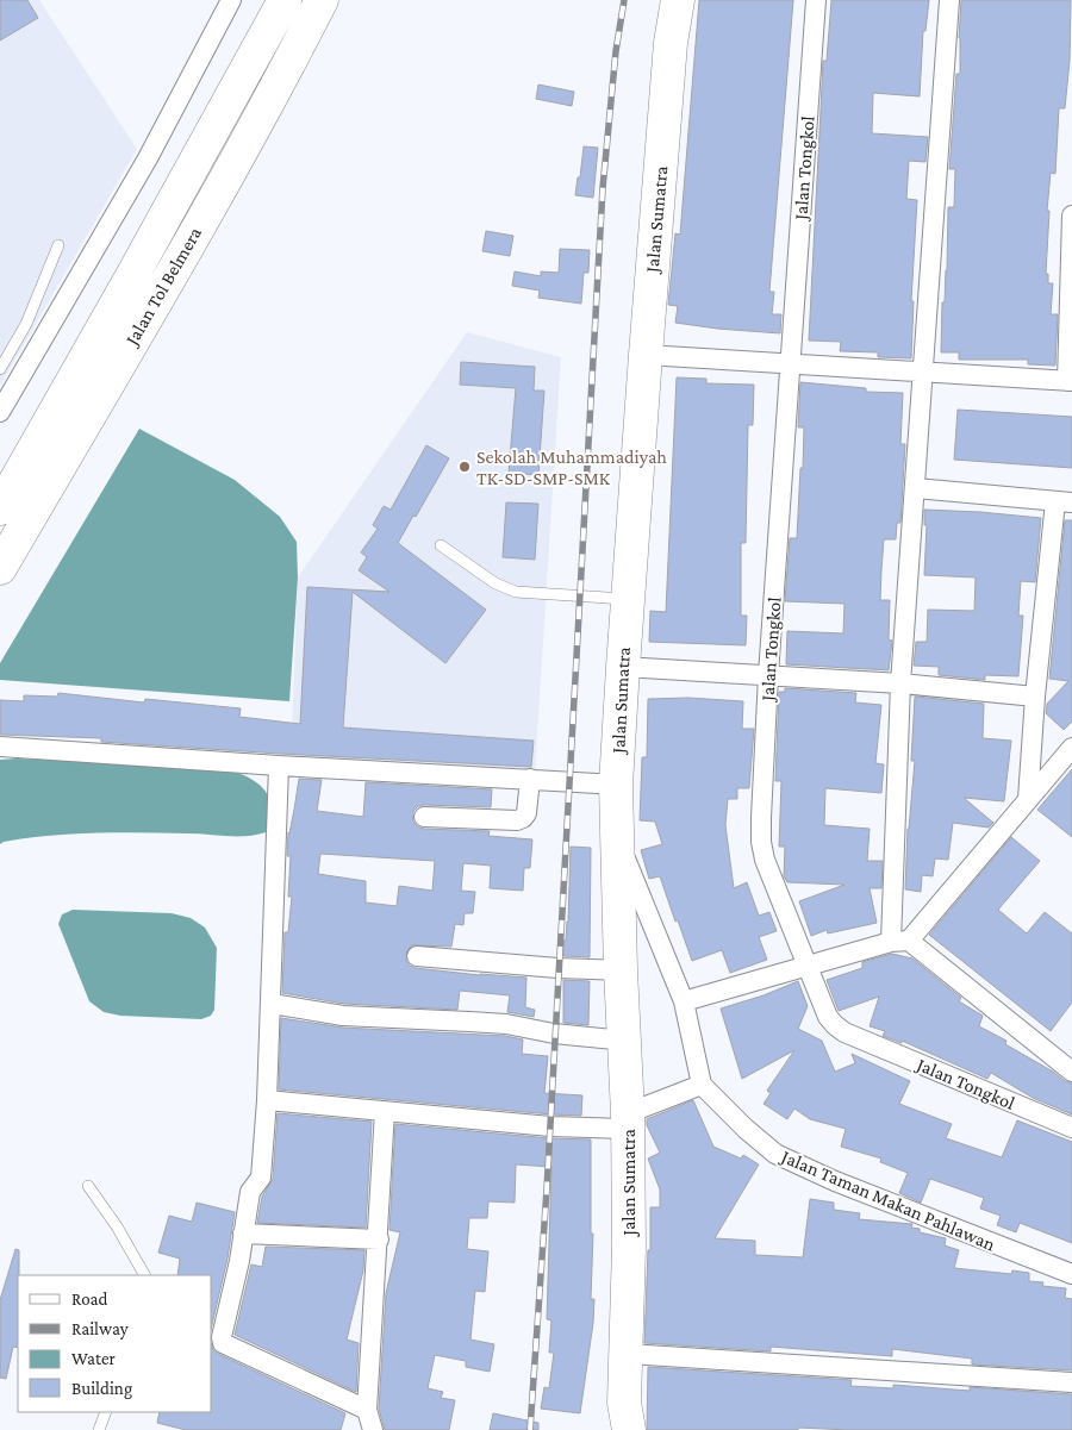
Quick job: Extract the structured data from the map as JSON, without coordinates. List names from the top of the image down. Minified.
{"streets":{"highway":["Jalan Sumatra","Jalan Tol Belmera"],"street":["Jalan Tongkol","Jalan Taman Makan Pahlawan"]},"places":["Sekolah Muhammadiyah TK-SD-SMP-SMK"],"legend":["Road","Railway","Water","Building"]}
